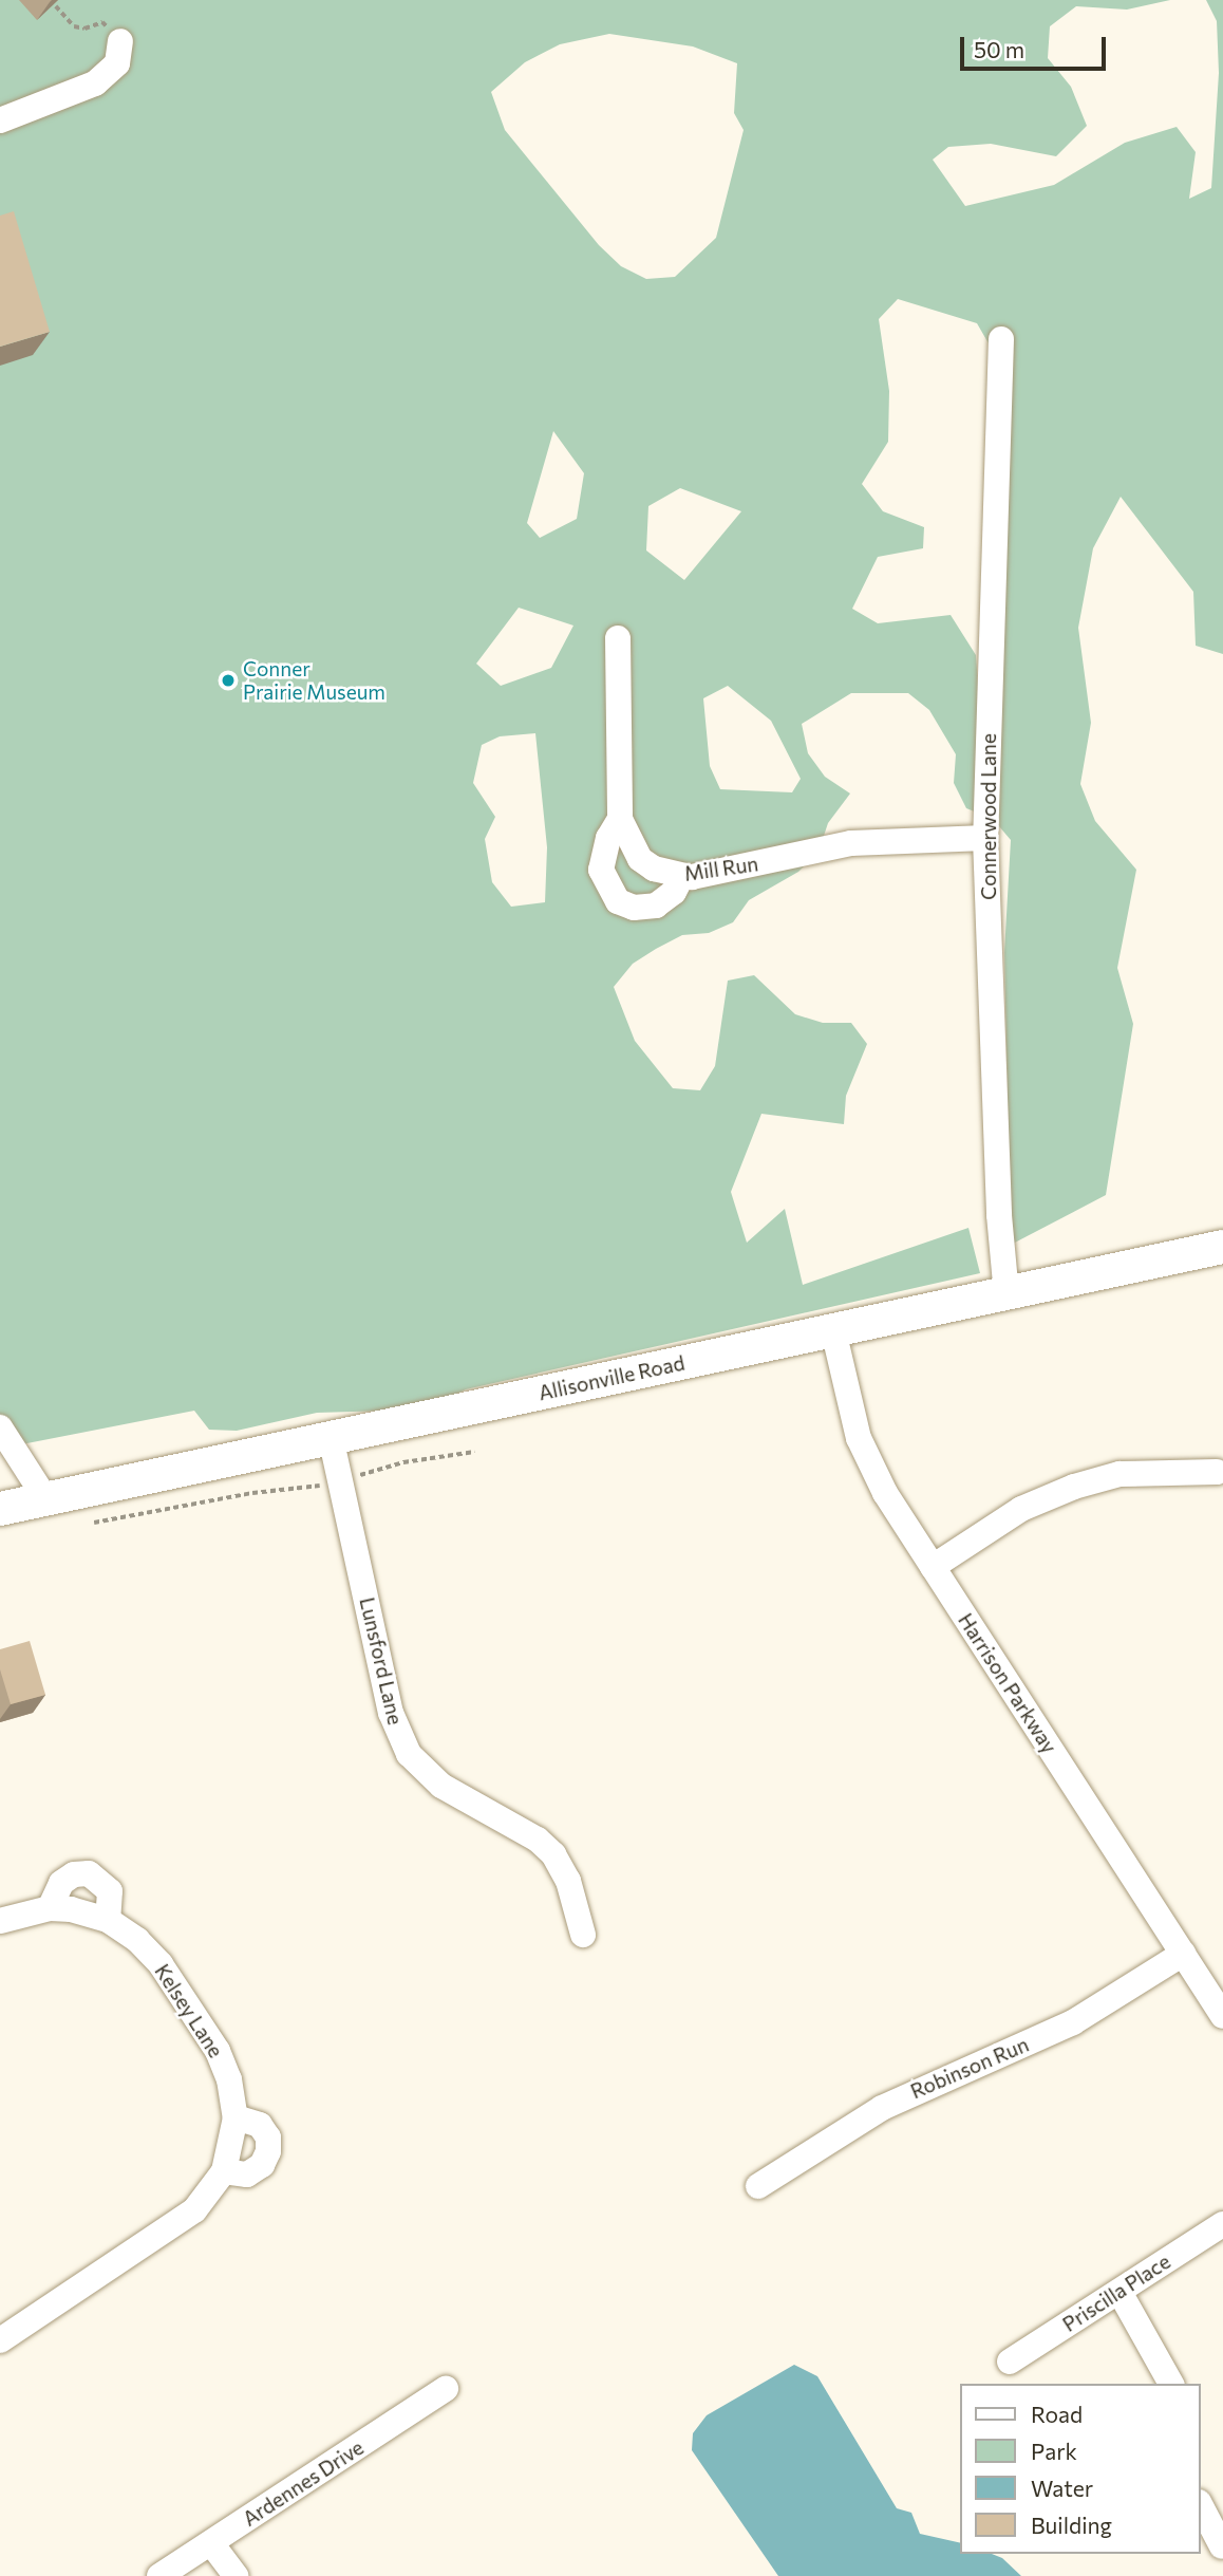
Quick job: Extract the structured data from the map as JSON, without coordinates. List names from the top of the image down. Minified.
{"streets":{"main road":["Allisonville Road"],"street":["Connerwood Lane","Mill Run","Lunsford Lane","Harrison Parkway","Kelsey Lane","Robinson Run","Priscilla Place","Ardennes Drive"]},"crossings":[["Connerwood Lane","Mill Run"],["Connerwood Lane","Allisonville Road"],["Allisonville Road","Lunsford Lane"],["Allisonville Road","Harrison Parkway"],["Harrison Parkway","Robinson Run"]],"places":["Conner Prairie Museum"],"legend":["Road","Park","Water","Building"],"scale_bar":"50 m"}
